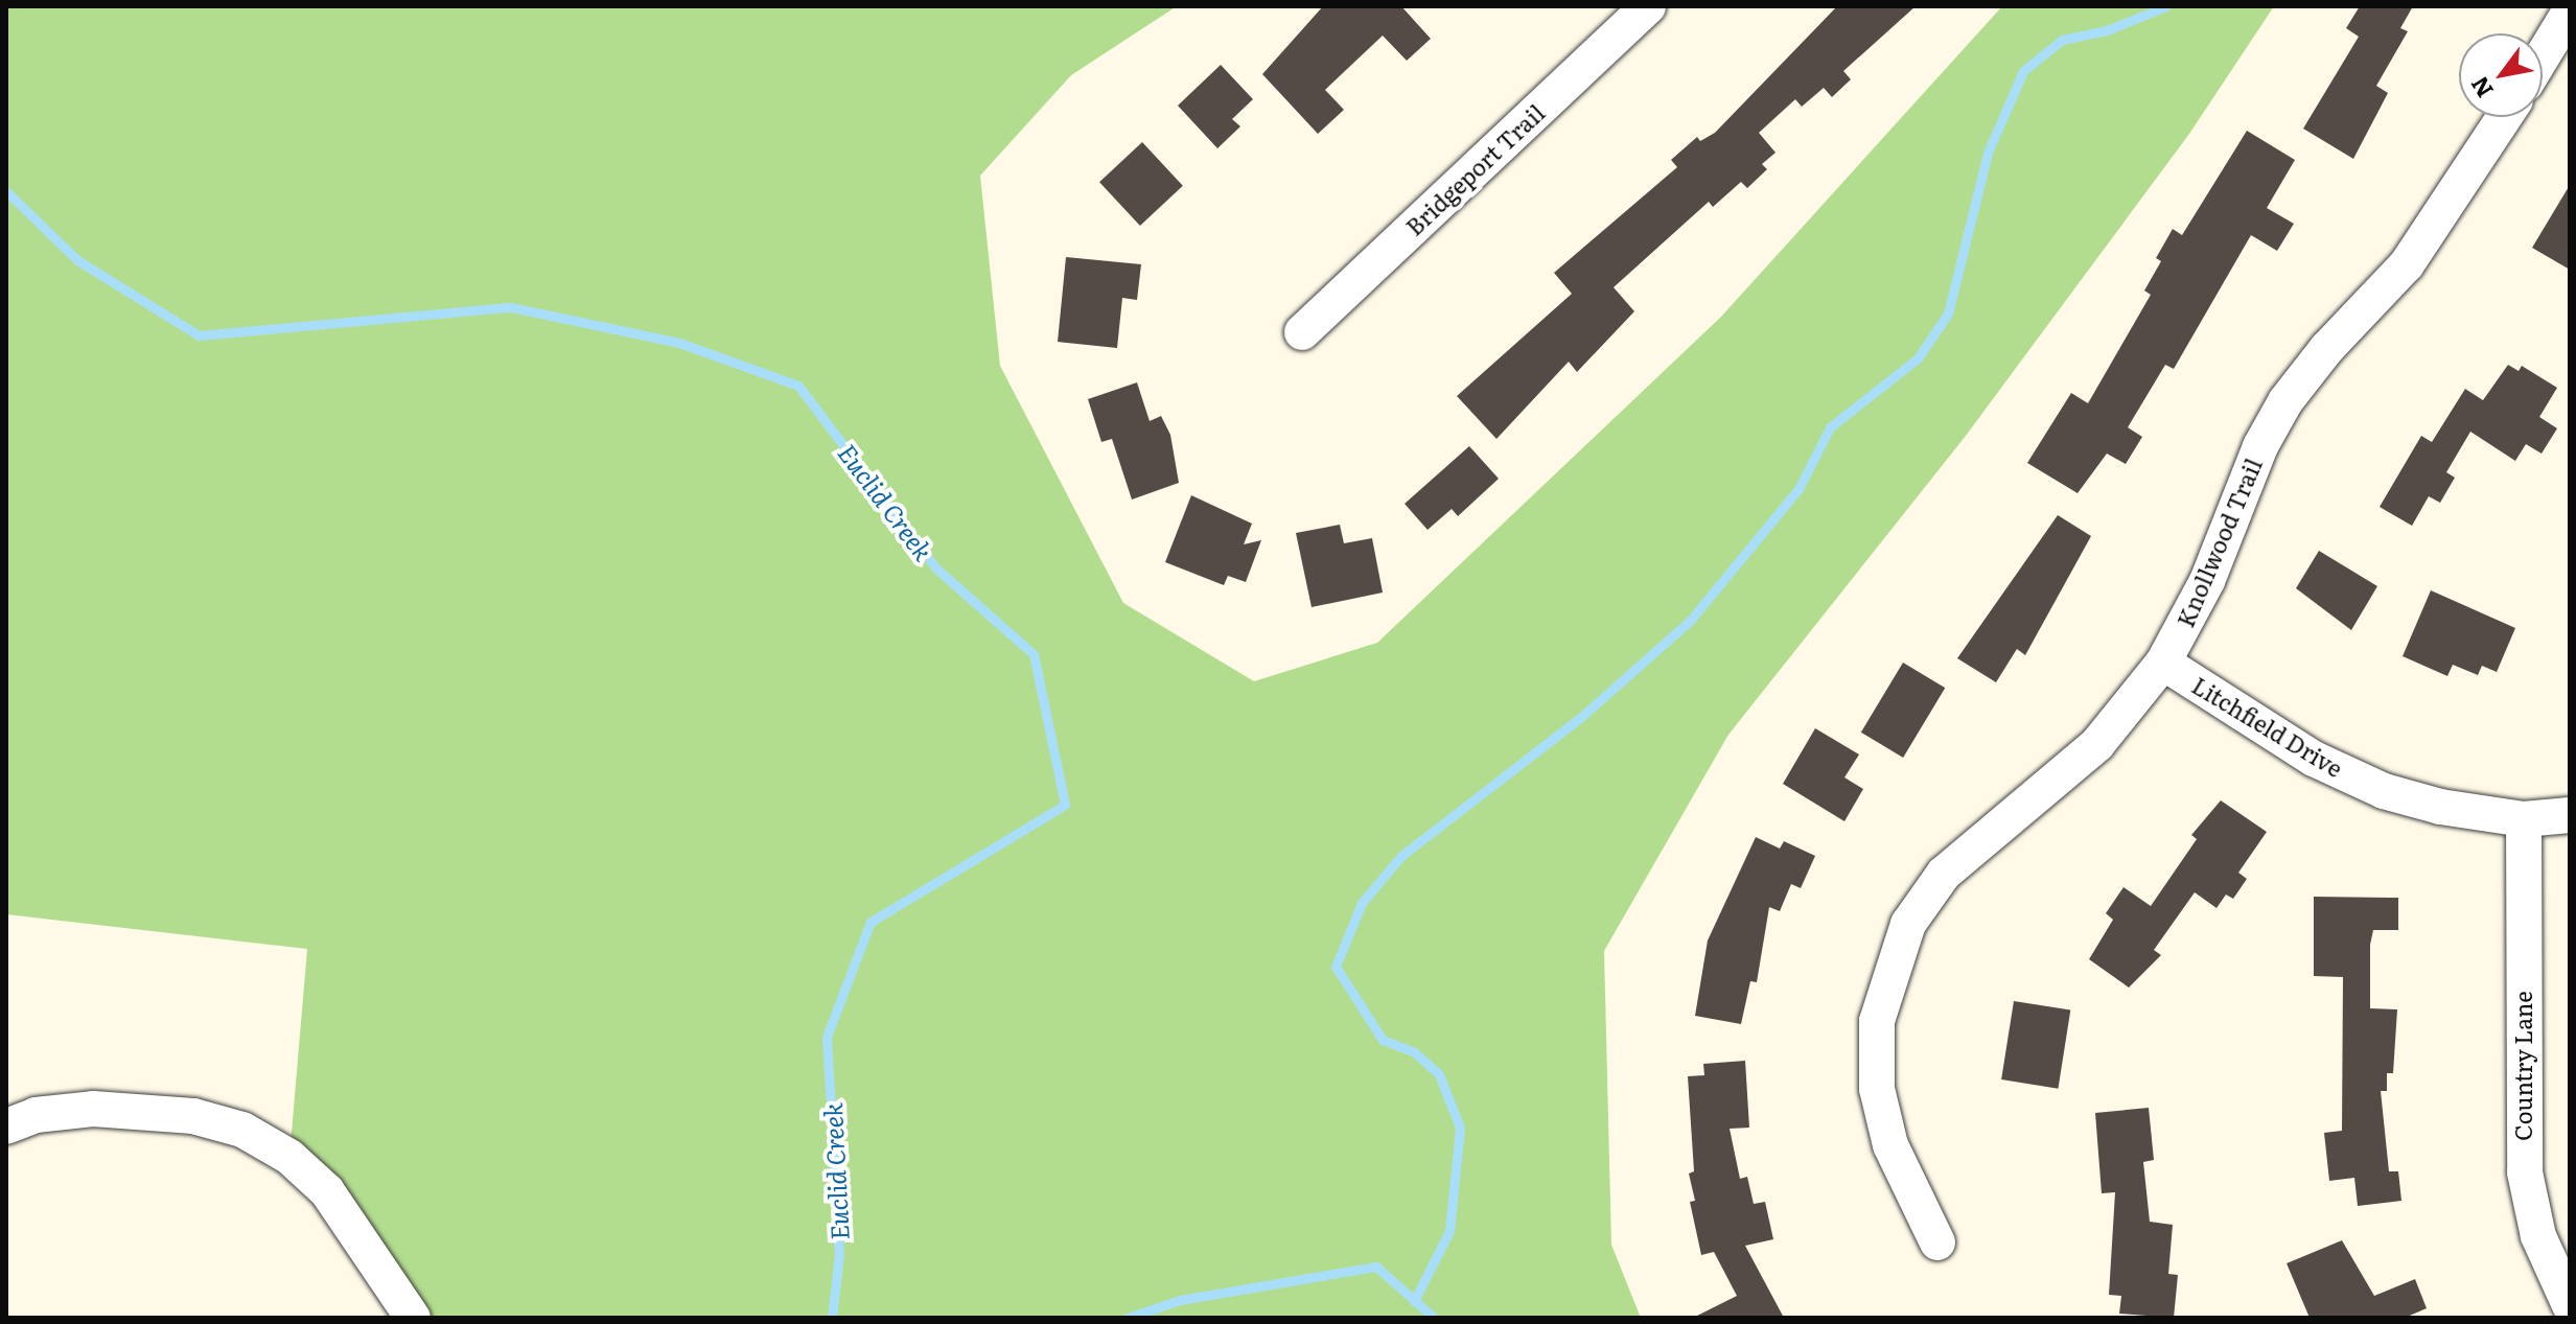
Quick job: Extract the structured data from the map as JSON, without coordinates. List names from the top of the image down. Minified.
{"streets":{"street":["Bridgeport Trail","Knollwood Trail","Litchfield Drive","Country Lane"]},"crossings":[["Knollwood Trail","Litchfield Drive"],["Litchfield Drive","Country Lane"]],"water":["Euclid Creek"],"north":"bottom left"}
